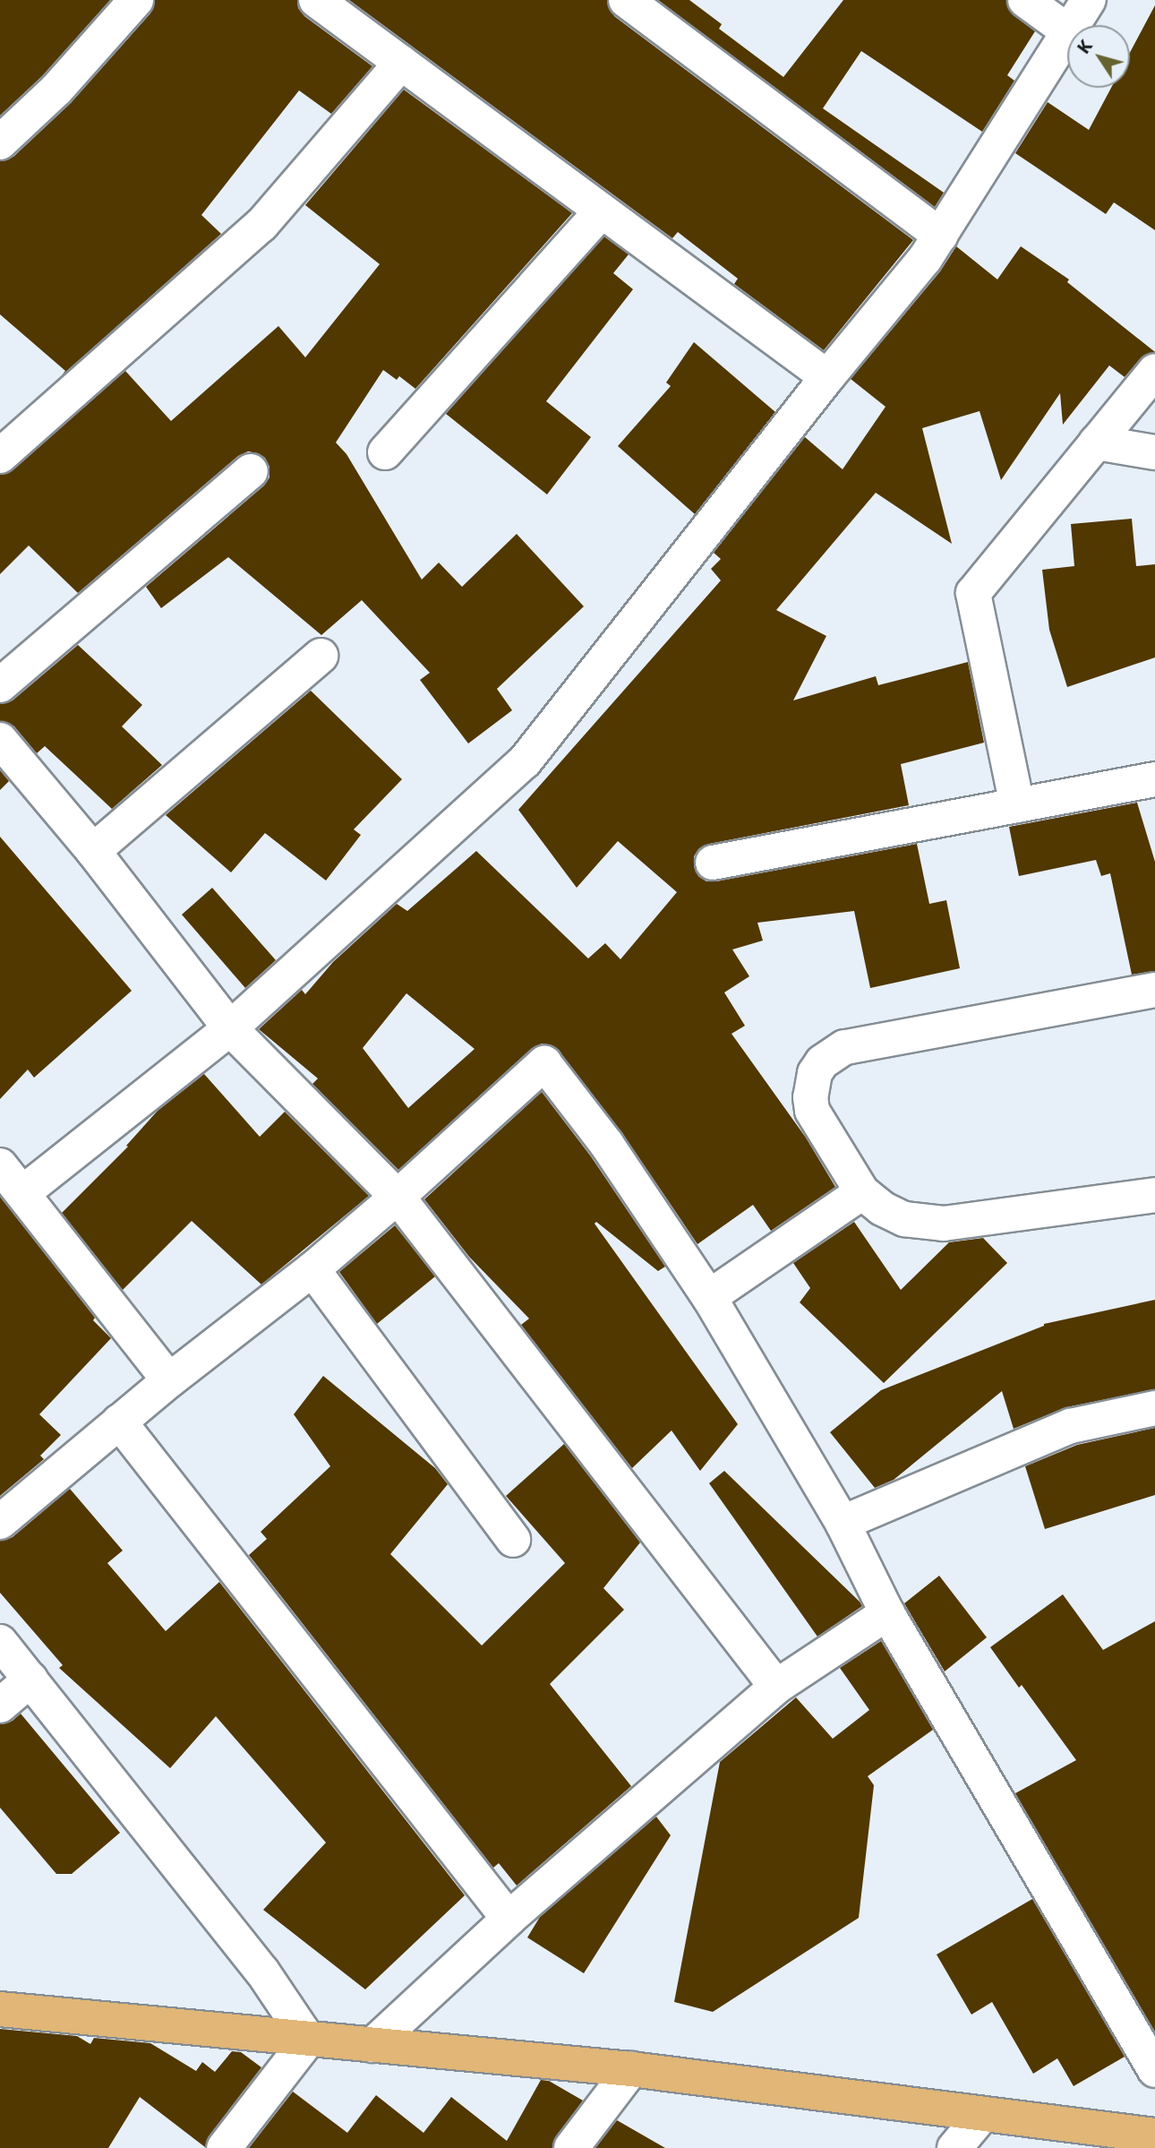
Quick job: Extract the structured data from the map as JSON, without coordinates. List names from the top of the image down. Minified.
{"north":"top left"}
